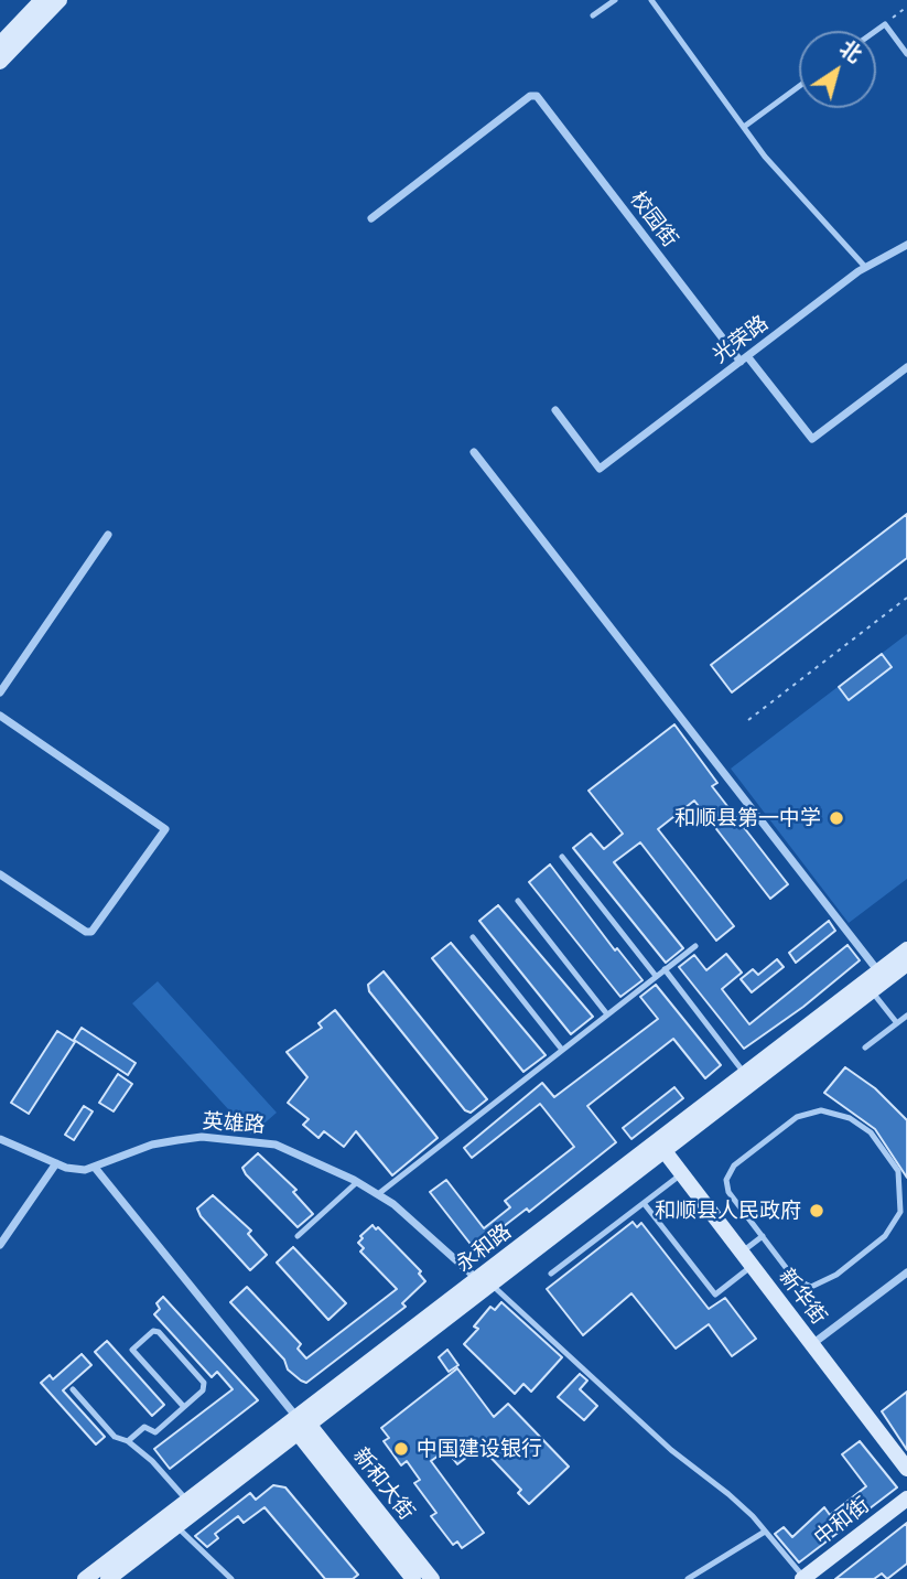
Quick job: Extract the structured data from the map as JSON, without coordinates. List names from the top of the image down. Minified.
{"streets":{"main road":["永和路","新华街","新和大街","中和街"],"street":["校园街","光荣路","英雄路"]},"crossings":[["校园街","光荣路"],["英雄路","永和路"],["永和路","新华街"],["永和路","新和大街"]],"places":["和顺县第一中学","和顺县人民政府","中国建设银行"],"north":"top right"}
